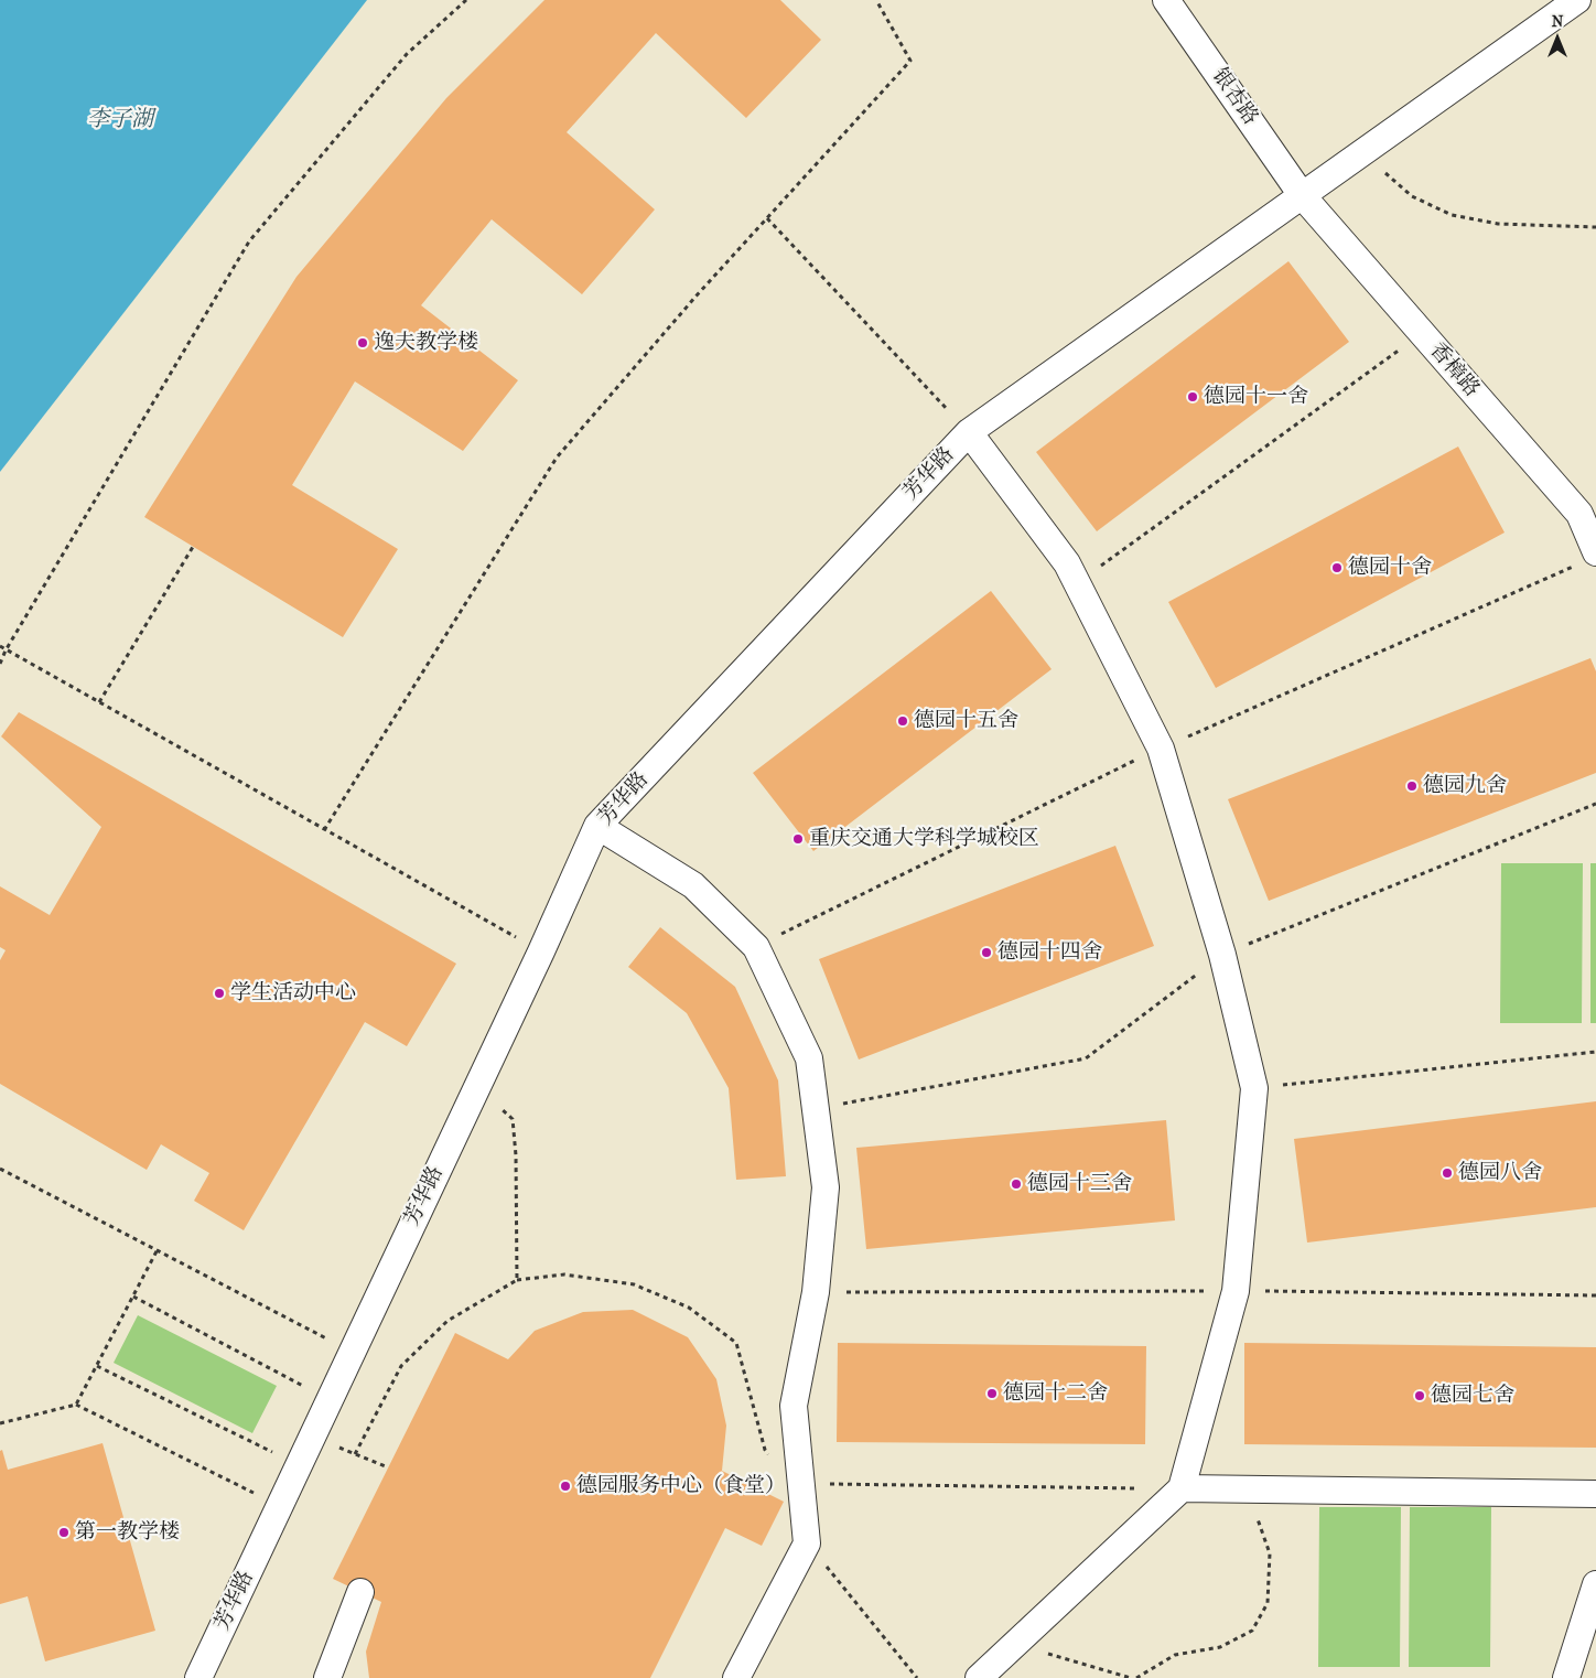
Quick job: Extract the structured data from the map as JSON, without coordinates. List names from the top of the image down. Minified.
{"streets":{"street":["银杏路","香樟路","芳华路"]},"crossings":[["银杏路","香樟路"],["银杏路","芳华路"],["香樟路","芳华路"]],"water":["李子湖"],"places":["逸夫教学楼","德园十一舍","德园十舍","德园十五舍","德园九舍","重庆交通大学科学城校区","德园十四舍","学生活动中心","德园八舍","德园十三舍","德园十二舍","德园七舍","德园服务中心（食堂）","第一教学楼"],"north":"top"}
